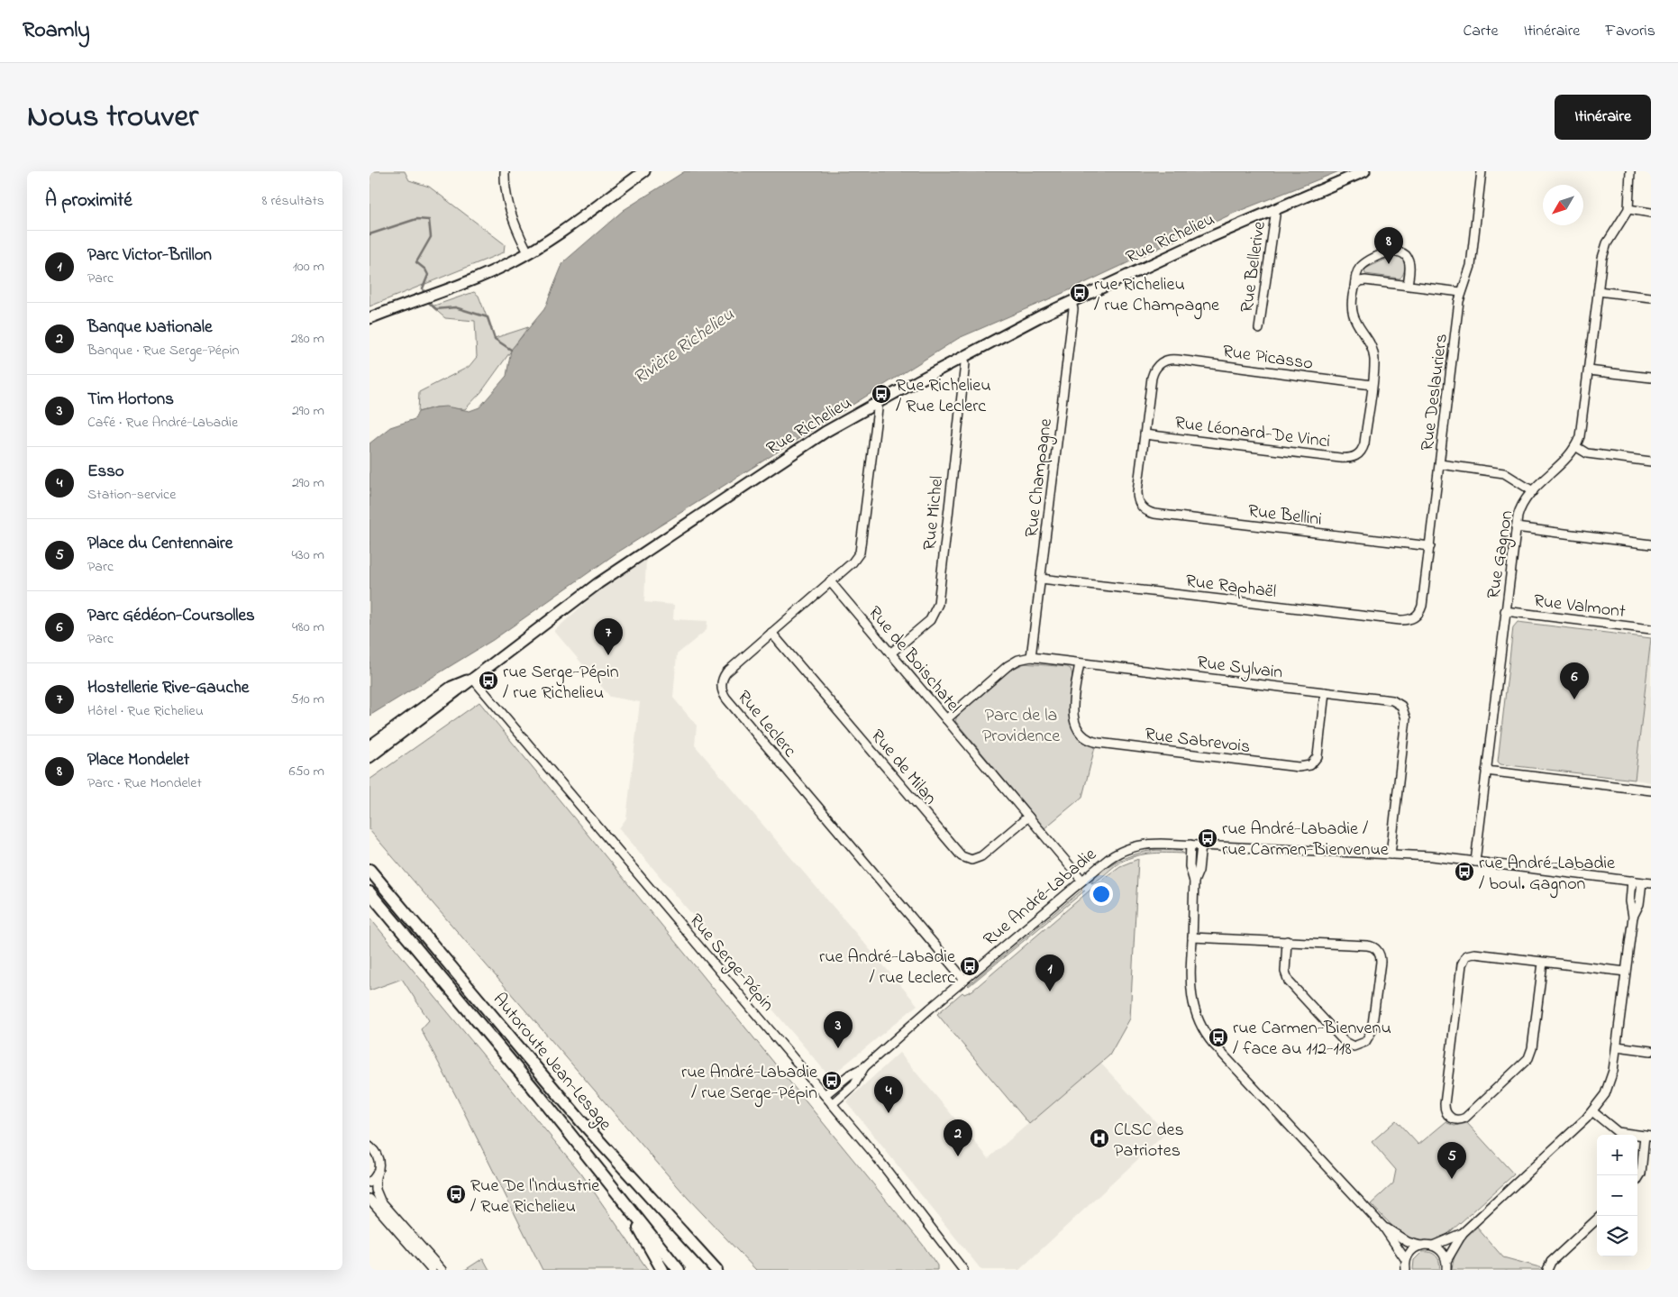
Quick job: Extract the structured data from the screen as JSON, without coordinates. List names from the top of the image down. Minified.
{"streets":{"highway":["Autoroute Jean-Lesage"],"main road":["Rue Richelieu"],"street":["Rue Bellerive","Rue Picasso","Rue Deslauriers","Rue Léonard-De Vinci","Rue Champagne","Rue Michel","Rue Bellini","Rue Gagnon","Rue Raphaël","Rue Valmont","Rue de Boischatel","Rue Sylvain","Rue Leclerc","Rue Sabrevois","Rue de Milan","Rue André-Labadie","Rue Serge-Pépin"]},"crossings":[["Rue Richelieu","Rue Bellerive"],["Rue Richelieu","Rue Champagne"],["Rue Richelieu","Rue Michel"],["Rue Richelieu","Rue Leclerc"],["Rue Richelieu","Rue Serge-Pépin"],["Rue Picasso","Rue Léonard-De Vinci"],["Rue Picasso","Rue Bellini"],["Rue Deslauriers","Rue Bellini"],["Rue Deslauriers","Rue Raphaël"],["Rue Léonard-De Vinci","Rue Bellini"],["Rue Champagne","Rue Raphaël"],["Rue Champagne","Rue Sylvain"],["Rue Michel","Rue de Boischatel"],["Rue Gagnon","Rue Valmont"],["Rue Gagnon","Rue André-Labadie"],["Rue de Boischatel","Rue Sylvain"],["Rue de Boischatel","Rue Leclerc"],["Rue de Boischatel","Rue de Milan"],["Rue de Boischatel","Rue André-Labadie"],["Rue Sylvain","Rue Sabrevois"],["Rue Sylvain","Rue André-Labadie"],["Rue Leclerc","Rue de Milan"],["Rue Leclerc","Rue André-Labadie"],["Rue André-Labadie","Rue Serge-Pépin"]],"water":["Rivière Richelieu"],"parks":["Parc de la Providence"],"places":{"bus stop":["rue Richelieu / rue Champagne","Rue Richelieu / Rue Leclerc","rue Serge-Pépin / rue Richelieu","rue André-Labadie / rue Carmen-Bienvenue","rue André-Labadie / boul. Gagnon","rue André-Labadie / rue Leclerc","rue Carmen-Bienvenu / face au 112-118","rue André-Labadie / rue Serge-Pépin","Rue De l'Industrie / Rue Richelieu"],"hospital":["CLSC des Patriotes"]},"north":"bottom left","page":{"header":"Roamly","nav":["Carte","Itinéraire","Favoris"],"title":"Nous trouver","buttons":"Itinéraire","heading":["À proximité","8 résultats"],"pins":["8","7","6","1","3","4","2","5"],"list":[{"mark":"1","name":"Parc Victor-Brillon","note":"Parc","value":"100 m"},{"mark":"2","name":"Banque Nationale","note":"Banque · Rue Serge-Pépin","value":"280 m"},{"mark":"3","name":"Tim Hortons","note":"Café · Rue André-Labadie","value":"290 m"},{"mark":"4","name":"Esso","note":"Station-service","value":"290 m"},{"mark":"5","name":"Place du Centennaire","note":"Parc","value":"430 m"},{"mark":"6","name":"Parc Gédéon-Coursolles","note":"Parc","value":"480 m"},{"mark":"7","name":"Hostellerie Rive-Gauche","note":"Hôtel · Rue Richelieu","value":"510 m"},{"mark":"8","name":"Place Mondelet","note":"Parc · Rue Mondelet","value":"650 m"}],"map_buttons":["+","−"]}}
